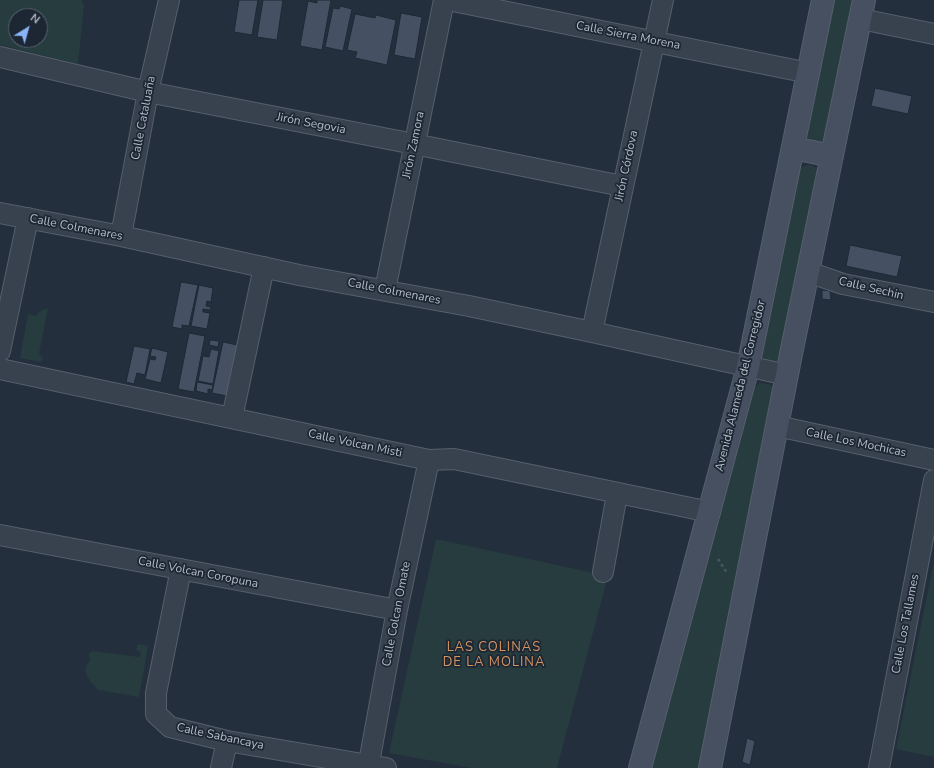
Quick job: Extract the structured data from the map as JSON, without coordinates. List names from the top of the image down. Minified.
{"streets":{"main road":["Avenida Alameda del Corregidor"],"street":["Calle Sierra Morena","Calle Cataluaña","Jirón Segovia","Jirón Zamora","Jirón Córdova","Calle Colmenares","Calle Sechin","Calle Los Mochicas","Calle Volcan Misti","Calle Volcan Coropuna","Calle Colcan Omate","Calle Los Tallames","Calle Sabancaya"]},"crossings":[["Calle Sierra Morena","Jirón Córdova"],["Calle Sierra Morena","Avenida Alameda del Corregidor"],["Calle Cataluaña","Jirón Segovia"],["Calle Cataluaña","Calle Colmenares"],["Jirón Segovia","Jirón Zamora"],["Jirón Segovia","Jirón Córdova"],["Jirón Zamora","Calle Colmenares"],["Jirón Córdova","Calle Colmenares"],["Calle Colmenares","Avenida Alameda del Corregidor"],["Avenida Alameda del Corregidor","Calle Volcan Misti"],["Calle Volcan Misti","Calle Colcan Omate"],["Calle Volcan Coropuna","Calle Colcan Omate"],["Calle Volcan Coropuna","Calle Sabancaya"],["Calle Colcan Omate","Calle Sabancaya"]],"districts":["LAS COLINAS DE LA MOLINA"],"north":"top right"}
